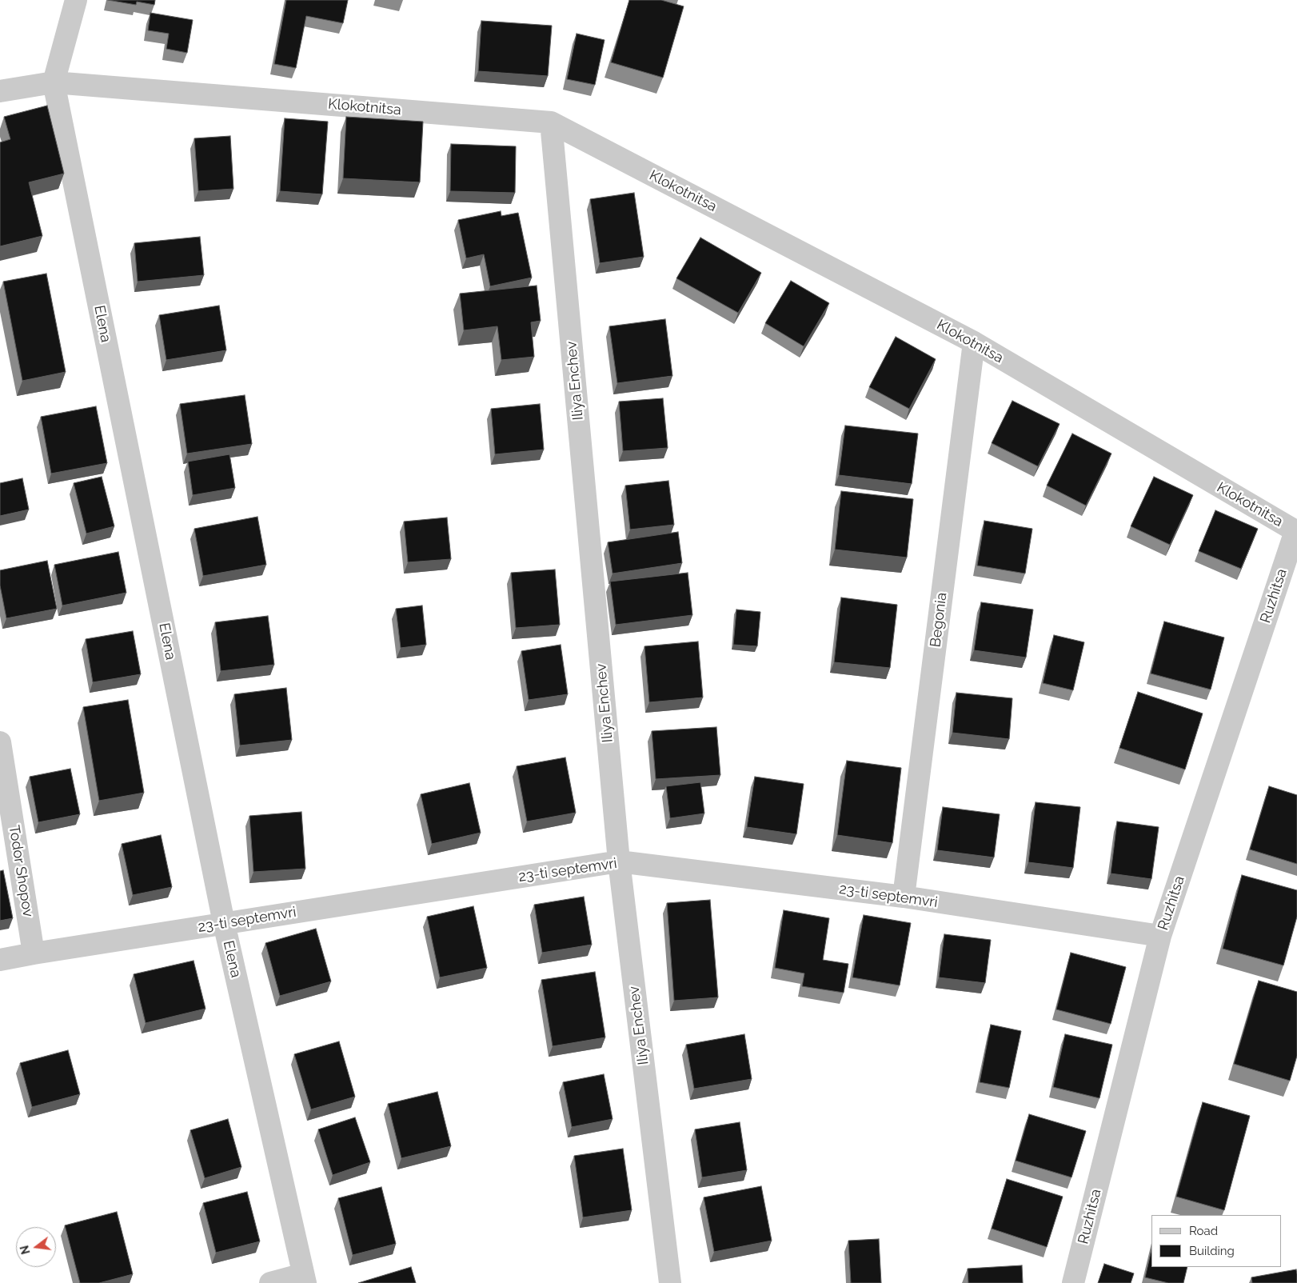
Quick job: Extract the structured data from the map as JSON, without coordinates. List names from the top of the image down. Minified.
{"streets":{"street":["Klokotnitsa","Elena","Iliya Enchev","Ruzhitsa","Begonia","23-ti septemvri","Todor Shopov"]},"crossings":[["Klokotnitsa","Elena"],["Klokotnitsa","Iliya Enchev"],["Klokotnitsa","Ruzhitsa"],["Klokotnitsa","Begonia"],["Elena","23-ti septemvri"],["Iliya Enchev","23-ti septemvri"],["Ruzhitsa","23-ti septemvri"],["Begonia","23-ti septemvri"],["23-ti septemvri","Todor Shopov"]],"legend":["Road","Building"],"north":"left"}
